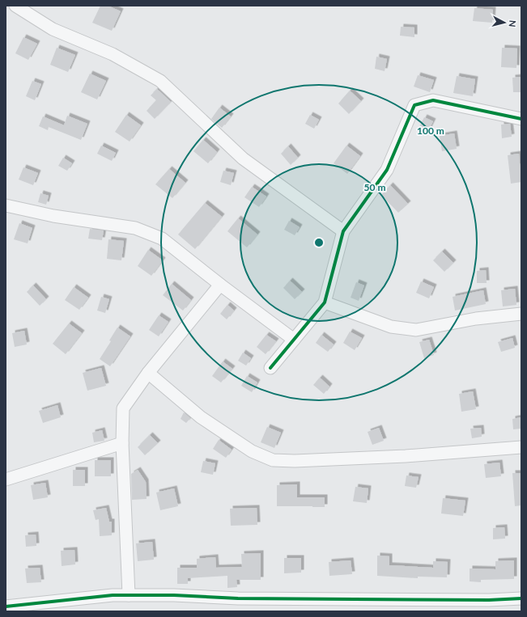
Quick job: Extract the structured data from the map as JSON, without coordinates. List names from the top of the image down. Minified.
{"north":"right","rings":["100 m","50 m"]}
